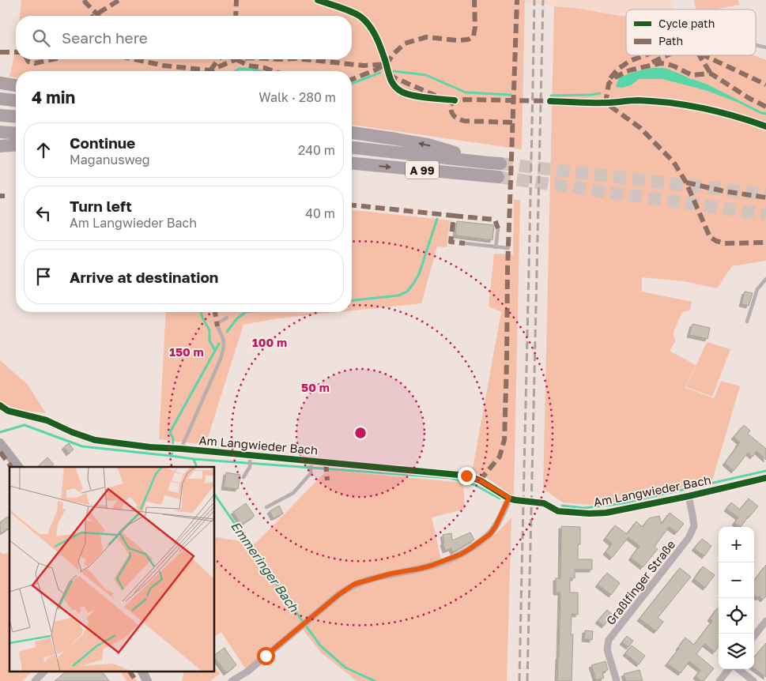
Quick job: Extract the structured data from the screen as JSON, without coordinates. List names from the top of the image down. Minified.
{"streets":{"highway":["A 99"],"street":["Am Langwieder Bach","Graßlfinger Straße"]},"crossings":[["Am Langwieder Bach","Graßlfinger Straße"]],"water":["Emmeringer Bach"],"legend":["Cycle path","Path"],"page":{"search":"Search here","heading":["4 min","Walk · 280 m"],"list":[["Continue","Maganusweg","240 m"],["Turn left","Am Langwieder Bach","40 m"],"Arrive at destination"],"map_buttons":["+","−"]},"rings":["100 m","150 m","50 m"]}
